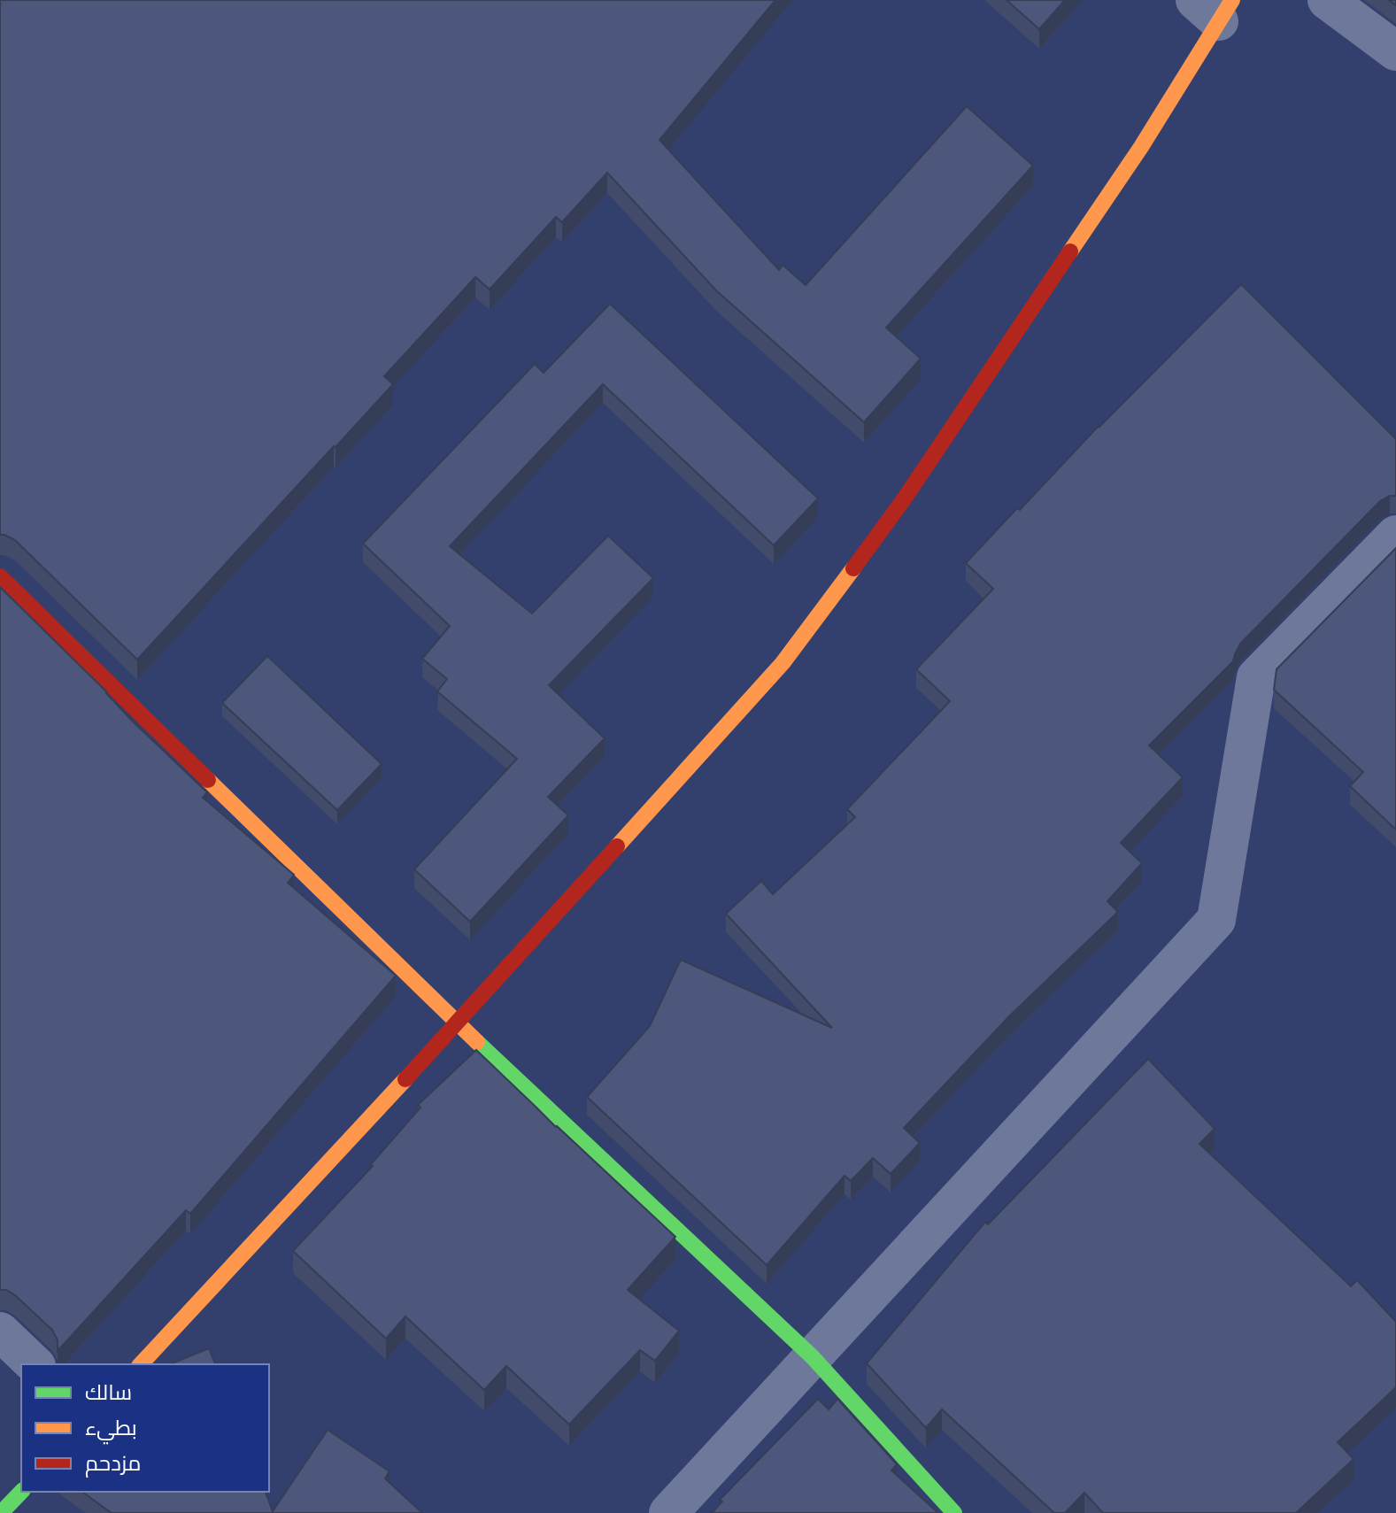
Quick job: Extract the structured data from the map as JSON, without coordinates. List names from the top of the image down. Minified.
{"legend":["سالك","بطيء","مزدحم"]}
